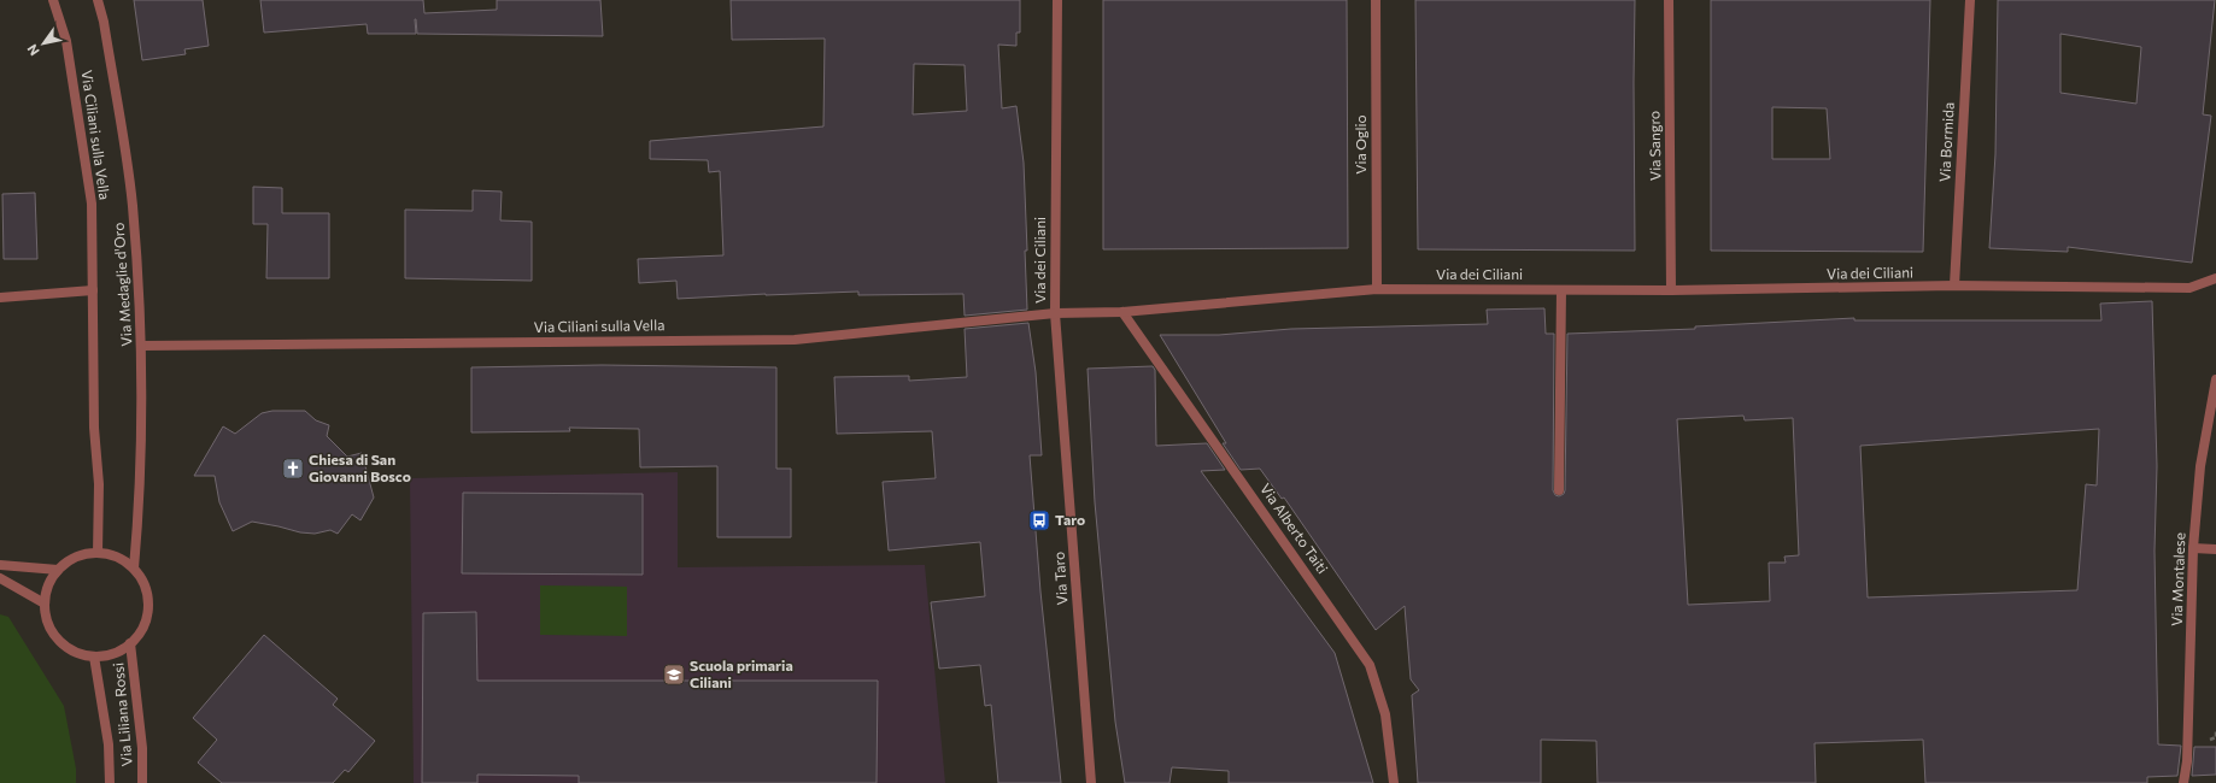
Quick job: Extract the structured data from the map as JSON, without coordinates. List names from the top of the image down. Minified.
{"streets":{"street":["Via Ciliani sulla Vella","Via Bormida","Via Oglio","Via Sangro","Via dei Ciliani","Via Medaglie d'Oro","Via Alberto Taiti","Via Taro","Via Montalese","Via Liliana Rossi"]},"crossings":[["Via Ciliani sulla Vella","Via dei Ciliani"],["Via Ciliani sulla Vella","Via Medaglie d'Oro"],["Via Ciliani sulla Vella","Via Taro"],["Via Ciliani sulla Vella","Via Liliana Rossi"],["Via Bormida","Via dei Ciliani"],["Via Oglio","Via dei Ciliani"],["Via Sangro","Via dei Ciliani"],["Via dei Ciliani","Via Alberto Taiti"],["Via dei Ciliani","Via Taro"],["Via Medaglie d'Oro","Via Liliana Rossi"]],"places":{"church":["Chiesa di San Giovanni Bosco"],"bus stop":["Taro"],"school or university":["Scuola primaria Ciliani"]},"north":"bottom left"}
